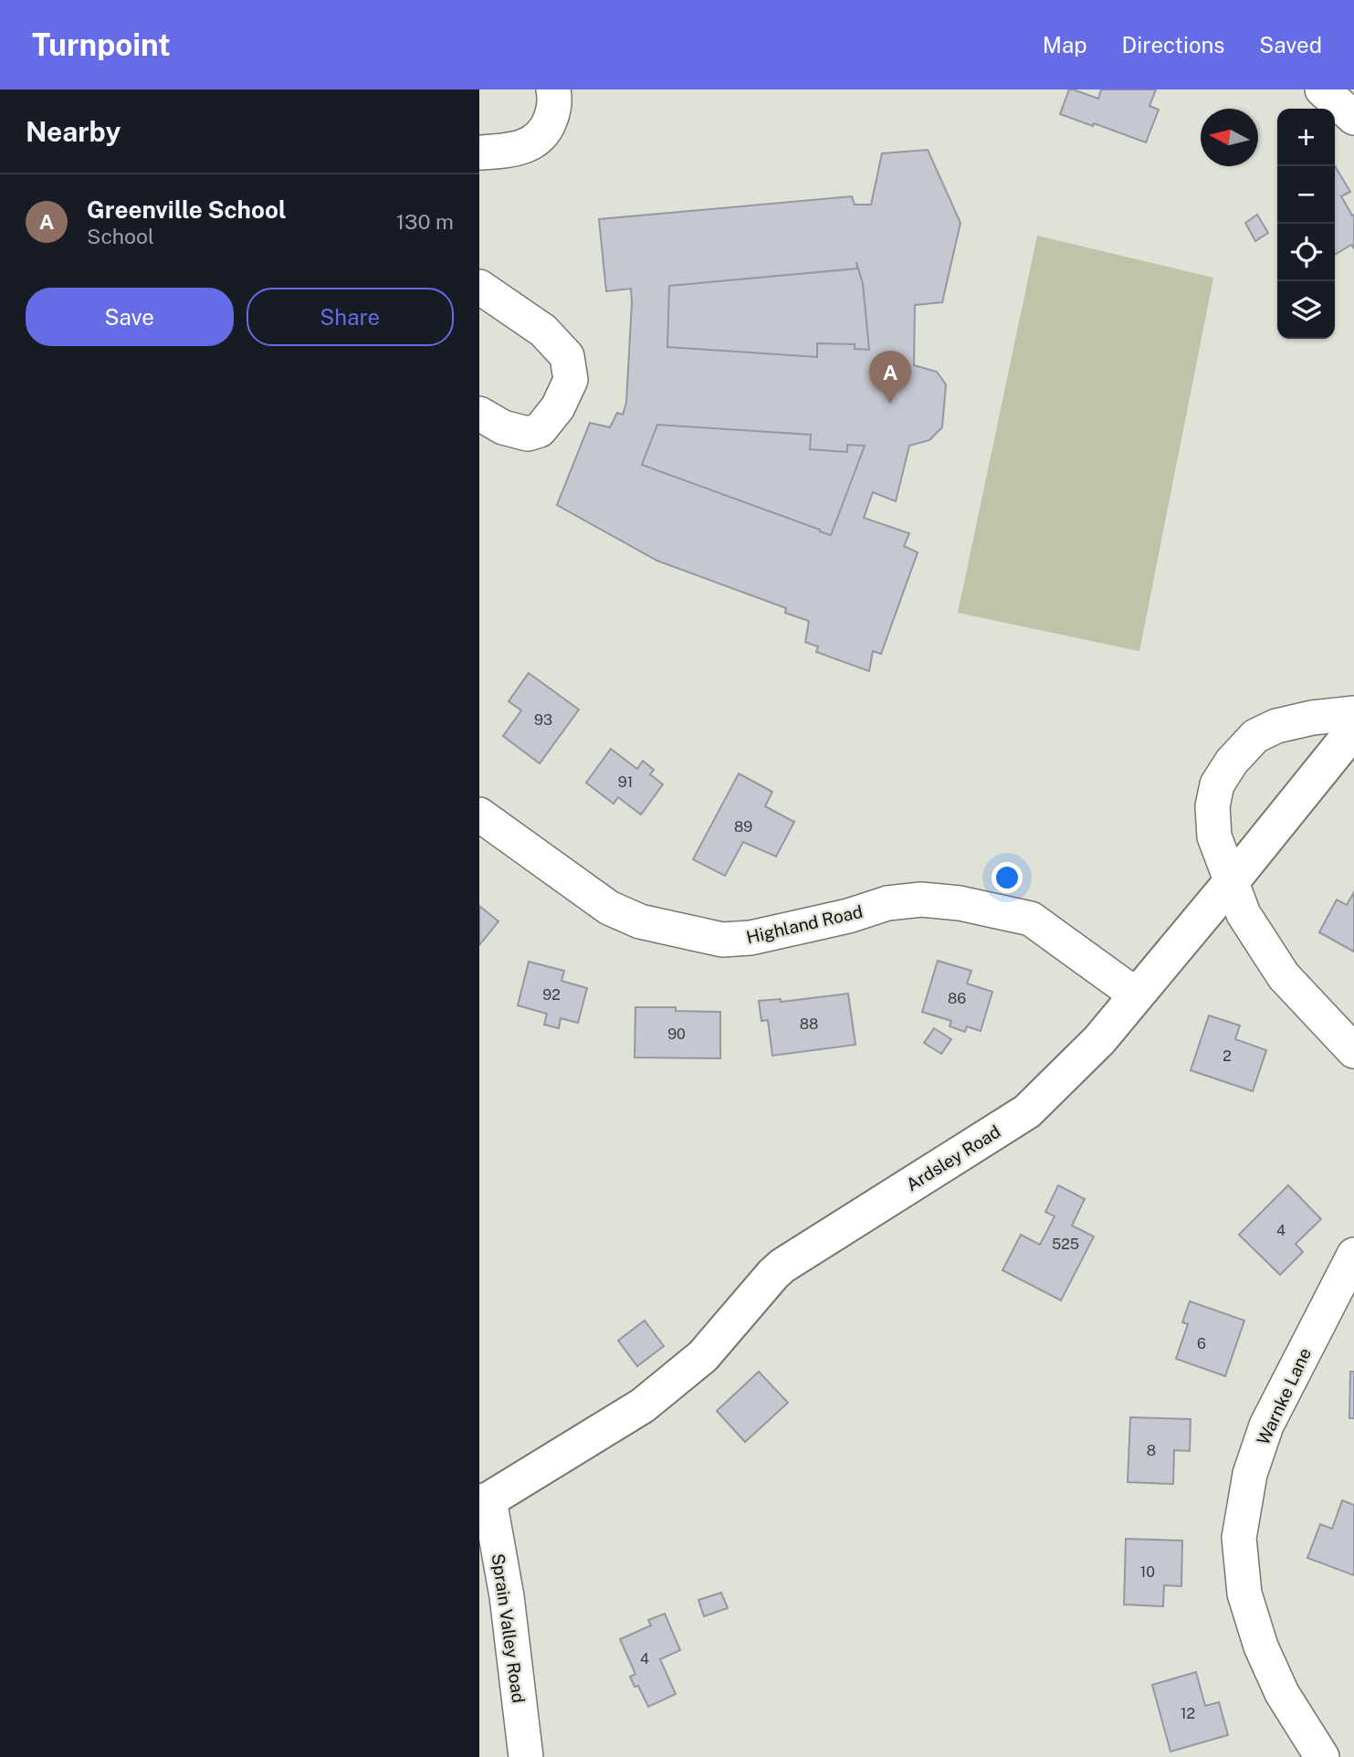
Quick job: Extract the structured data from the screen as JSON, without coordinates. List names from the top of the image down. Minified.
{"streets":{"main road":["Ardsley Road"],"street":["Highland Road","Warnke Lane","Sprain Valley Road"]},"crossings":[["Highland Road","Ardsley Road"],["Ardsley Road","Sprain Valley Road"]],"house_numbers":["93","91","89","92","86","88","90","2","4","525","6","8","10","4","12"],"north":"left","page":{"header":"Turnpoint","nav":["Map","Directions","Saved"],"heading":"Nearby","map_buttons":["+","−"],"list":[{"mark":"A","name":"Greenville School","note":"School","value":"130 m"}],"buttons":["Save","Share"],"pins":"A"}}
